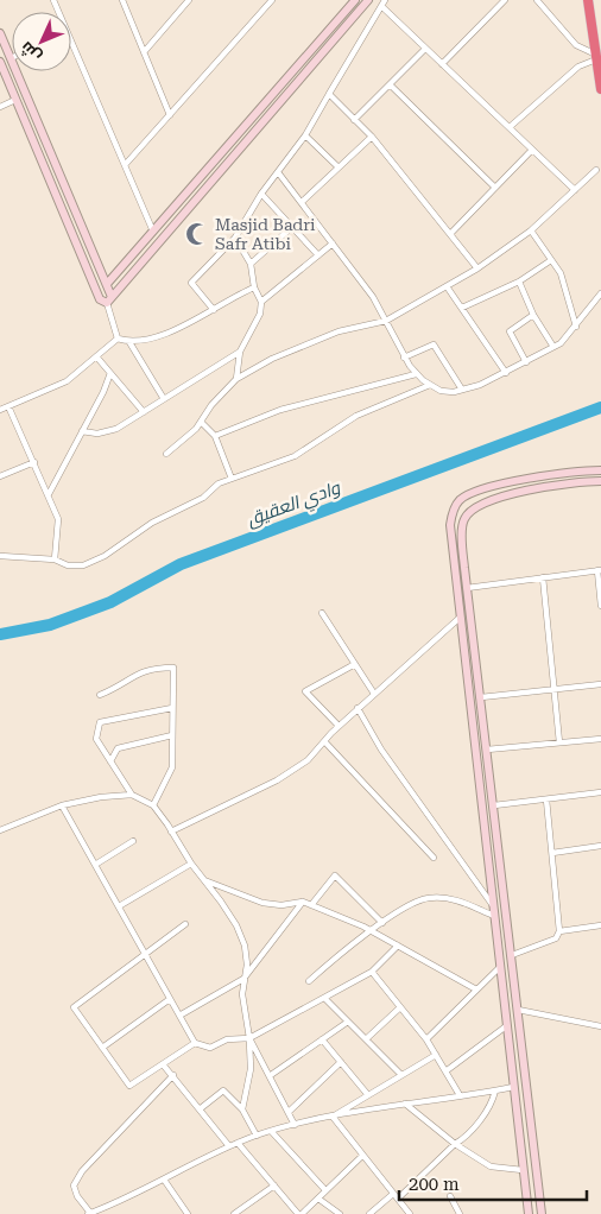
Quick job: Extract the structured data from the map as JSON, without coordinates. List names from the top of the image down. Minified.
{"water":["وادي العقيق"],"places":{"mosque":["Masjid Badri Safr Atibi"]},"scale_bar":"200 m","north":"bottom left"}
